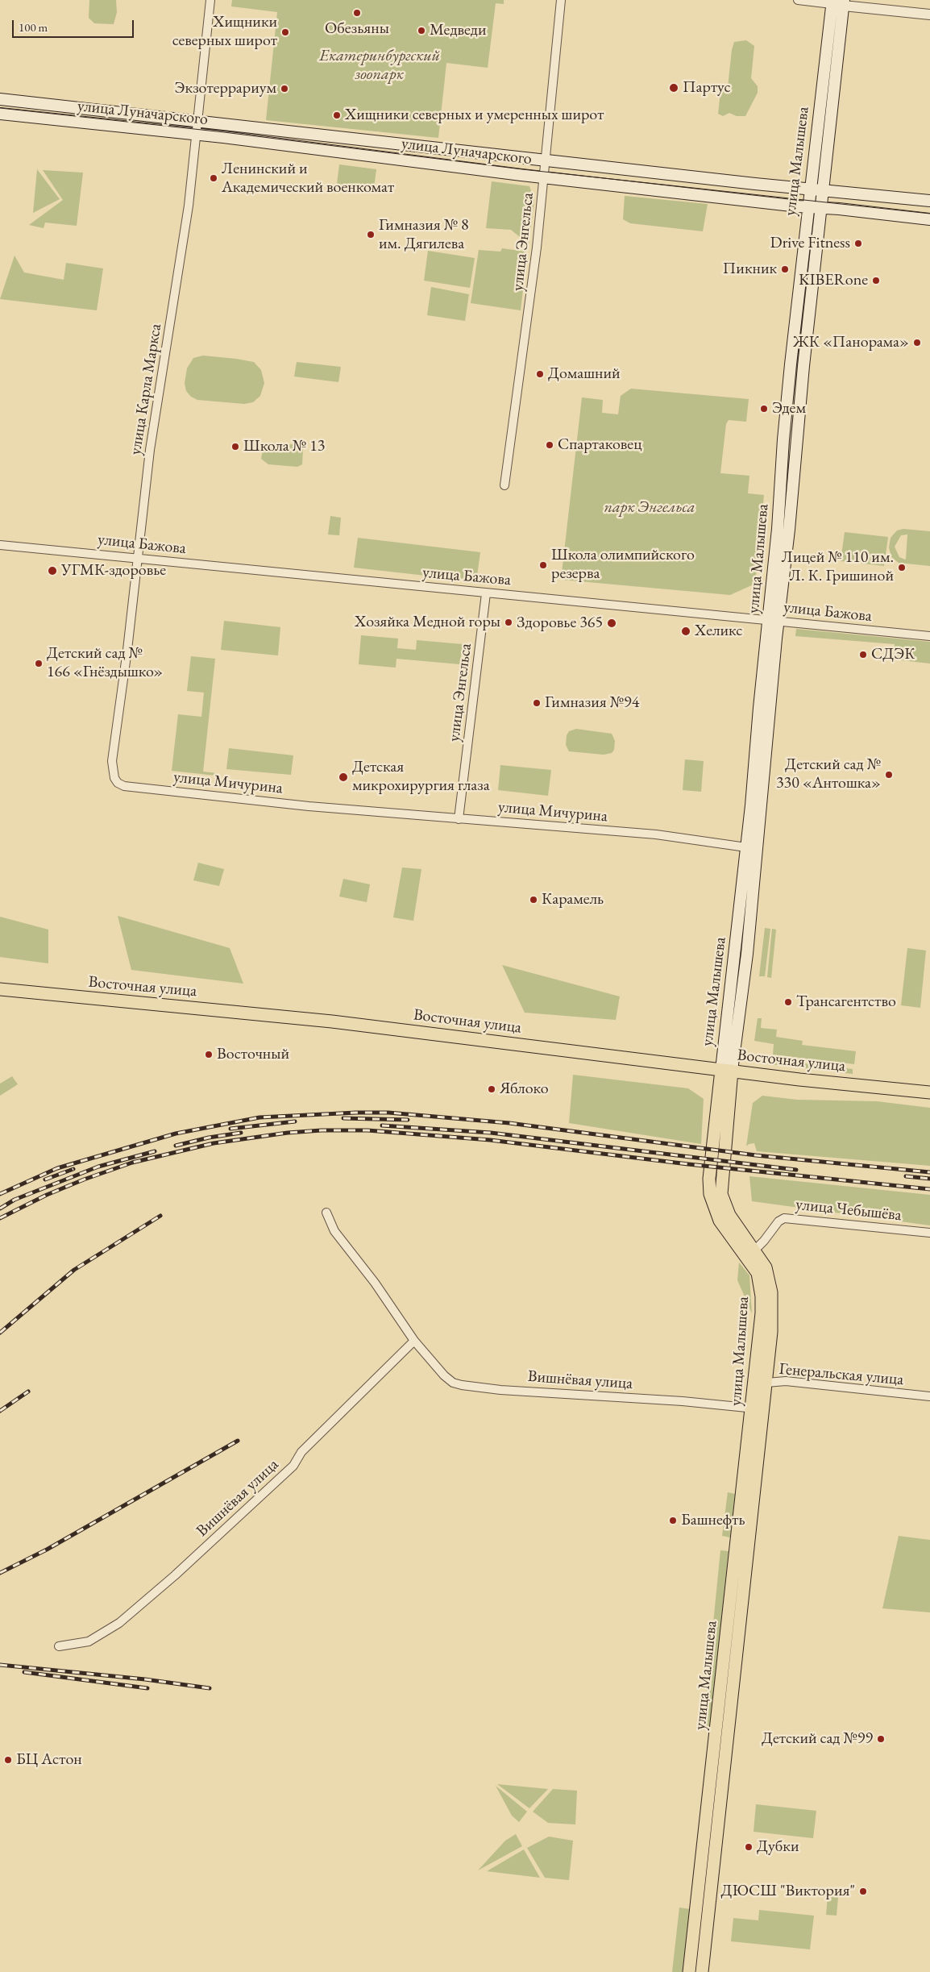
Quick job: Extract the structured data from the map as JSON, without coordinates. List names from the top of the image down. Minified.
{"streets":{"main road":["улица Луначарского","улица Малышева","Восточная улица"],"street":["улица Энгельса","улица Карла Маркса","улица Бажова","улица Мичурина","улица Чебышёва","Генеральская улица","Вишнёвая улица"]},"crossings":[["улица Луначарского","улица Малышева"],["улица Луначарского","улица Энгельса"],["улица Луначарского","улица Карла Маркса"],["улица Малышева","улица Бажова"],["улица Малышева","улица Мичурина"],["улица Малышева","Восточная улица"],["улица Малышева","улица Чебышёва"],["улица Малышева","Генеральская улица"],["улица Малышева","Вишнёвая улица"],["улица Энгельса","улица Бажова"],["улица Энгельса","улица Мичурина"],["улица Карла Маркса","улица Бажова"],["улица Карла Маркса","улица Мичурина"]],"parks":["Екатеринбургский зоопарк","парк Энгельса"],"places":["Обезьяны","Медведи","Хищники северных широт","Партус","Экзотеррариум","Хищники северных и умеренных широт","Ленинский и Академический военкомат","Гимназия № 8 им. Дягилева","Drive Fitness","Пикник","KIBERone","ЖК «Панорама»","Домашний","Эдем","Спартаковец","Школа № 13","Школа олимпийского резерва","Лицей № 110 им. Л. К. Гришиной","УГМК-здоровье","Хозяйка Медной горы","Здоровье 365","Хеликс","СДЭК","Детский сад № 166 «Гнёздышко»","Гимназия №94","Детский сад № 330 «Антошка»","Детская микрохирургия глаза","Карамель","Трансагентство","Восточный","Яблоко","Башнефть","Детский сад №99","БЦ Астон","Дубки","ДЮСШ \"Виктория\""],"scale_bar":"100 m"}
